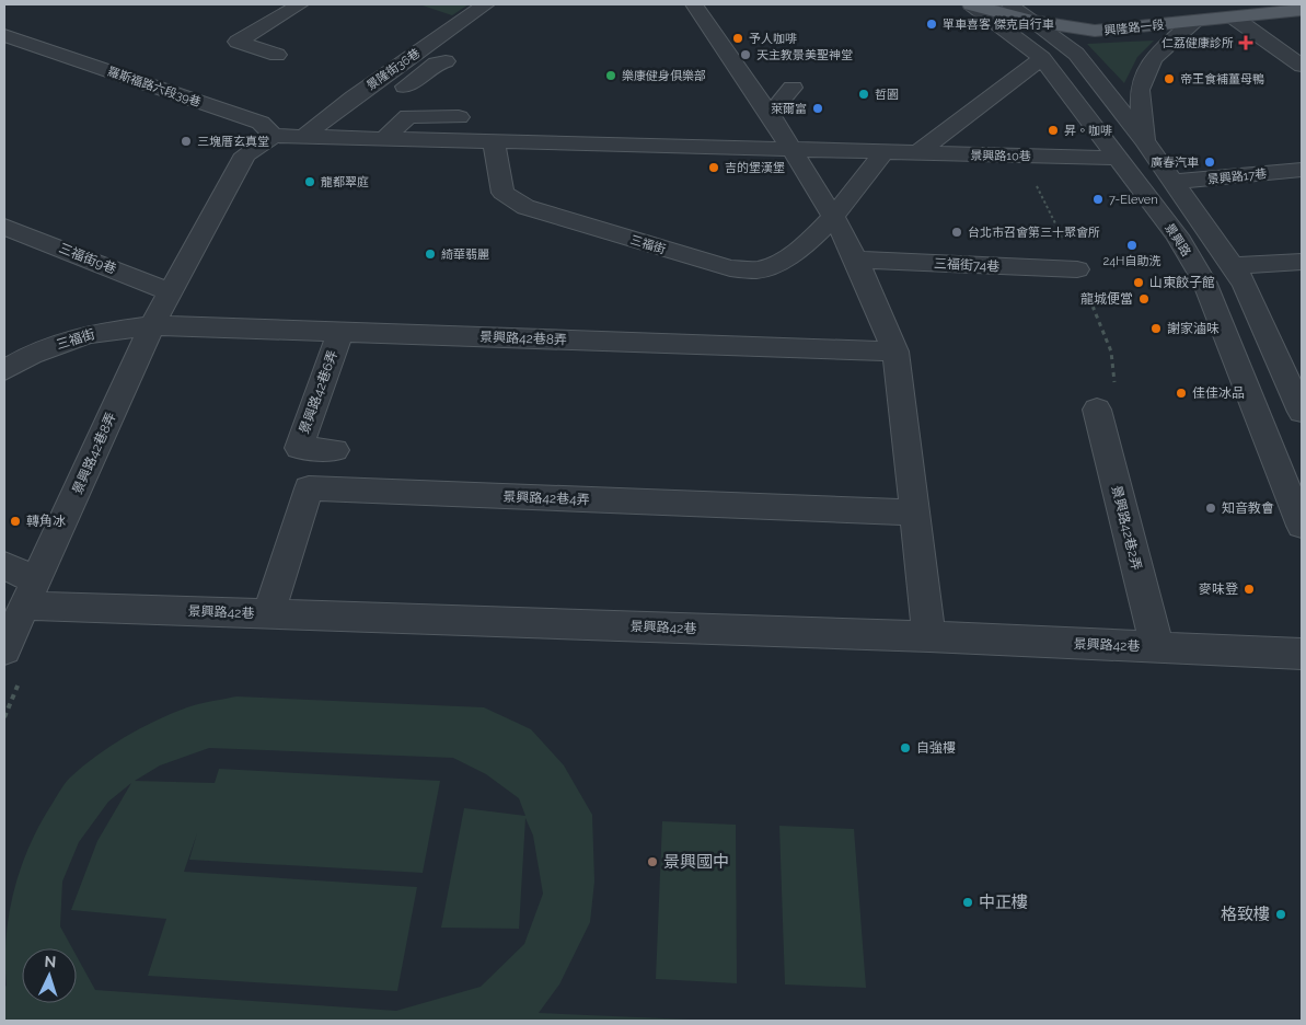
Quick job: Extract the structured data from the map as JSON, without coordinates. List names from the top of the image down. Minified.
{"streets":{"main road":["興隆路一段"],"street":["景隆街36巷","羅斯福路六段39巷","景興路10巷","景興路17巷","景興路","三福街","三福街9巷","三福街74巷","景興路42巷8弄","景興路42巷6弄","景興路42巷4弄","景興路42巷2弄","景興路42巷"]},"crossings":[["興隆路一段","景興路"],["羅斯福路六段39巷","景興路42巷8弄"],["景興路10巷","景興路"],["三福街","景興路42巷8弄"],["三福街9巷","景興路42巷8弄"],["景興路42巷8弄","景興路42巷6弄"],["景興路42巷8弄","景興路42巷"],["景興路42巷4弄","景興路42巷"],["景興路42巷2弄","景興路42巷"]],"places":{"other":["單車喜客 傑克自行車","予人咖啡","天主教景美聖神堂","樂康健身俱樂部","帝王食補薑母鴨","哲園","萊爾富","昇。咖啡","三塊厝玄真堂","廣春汽車","吉的堡漢堡","龍都翠庭","7-Eleven","台北市召會第三十聚會所","24H自助洗","綺華翡麗","山東餃子館","龍城便當","謝家滷味","佳佳冰品","知音教會","轉角冰","麥味登","自強樓","景興國中","中正樓","格致樓"],"health":["仁荔健康診所"]},"north":"top"}
